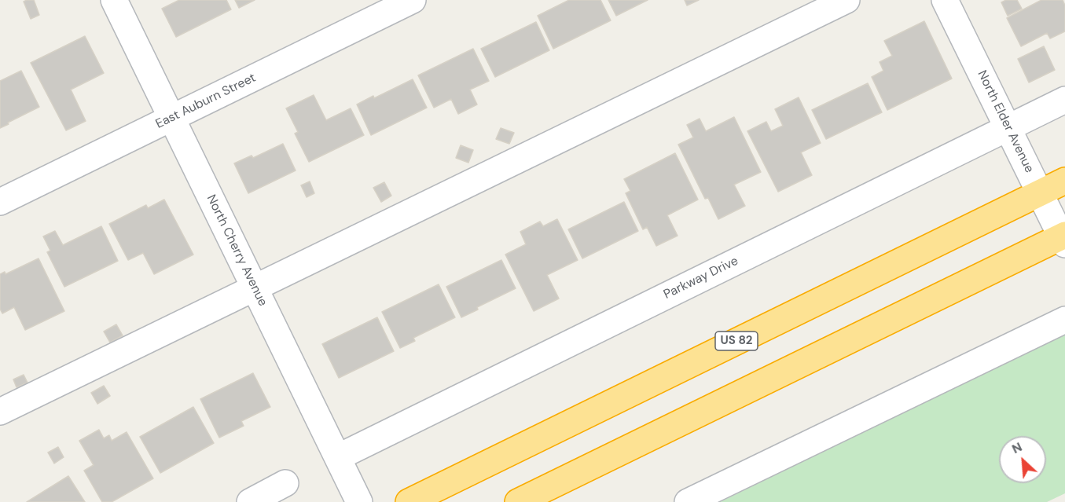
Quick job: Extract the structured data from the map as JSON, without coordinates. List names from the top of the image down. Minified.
{"streets":{"highway":["US 82"],"street":["East Auburn Street","North Elder Avenue","North Cherry Avenue","Parkway Drive"]},"crossings":[["East Auburn Street","North Cherry Avenue"],["North Elder Avenue","Parkway Drive"],["North Elder Avenue","US 82"],["North Cherry Avenue","Parkway Drive"]],"north":"top left"}
